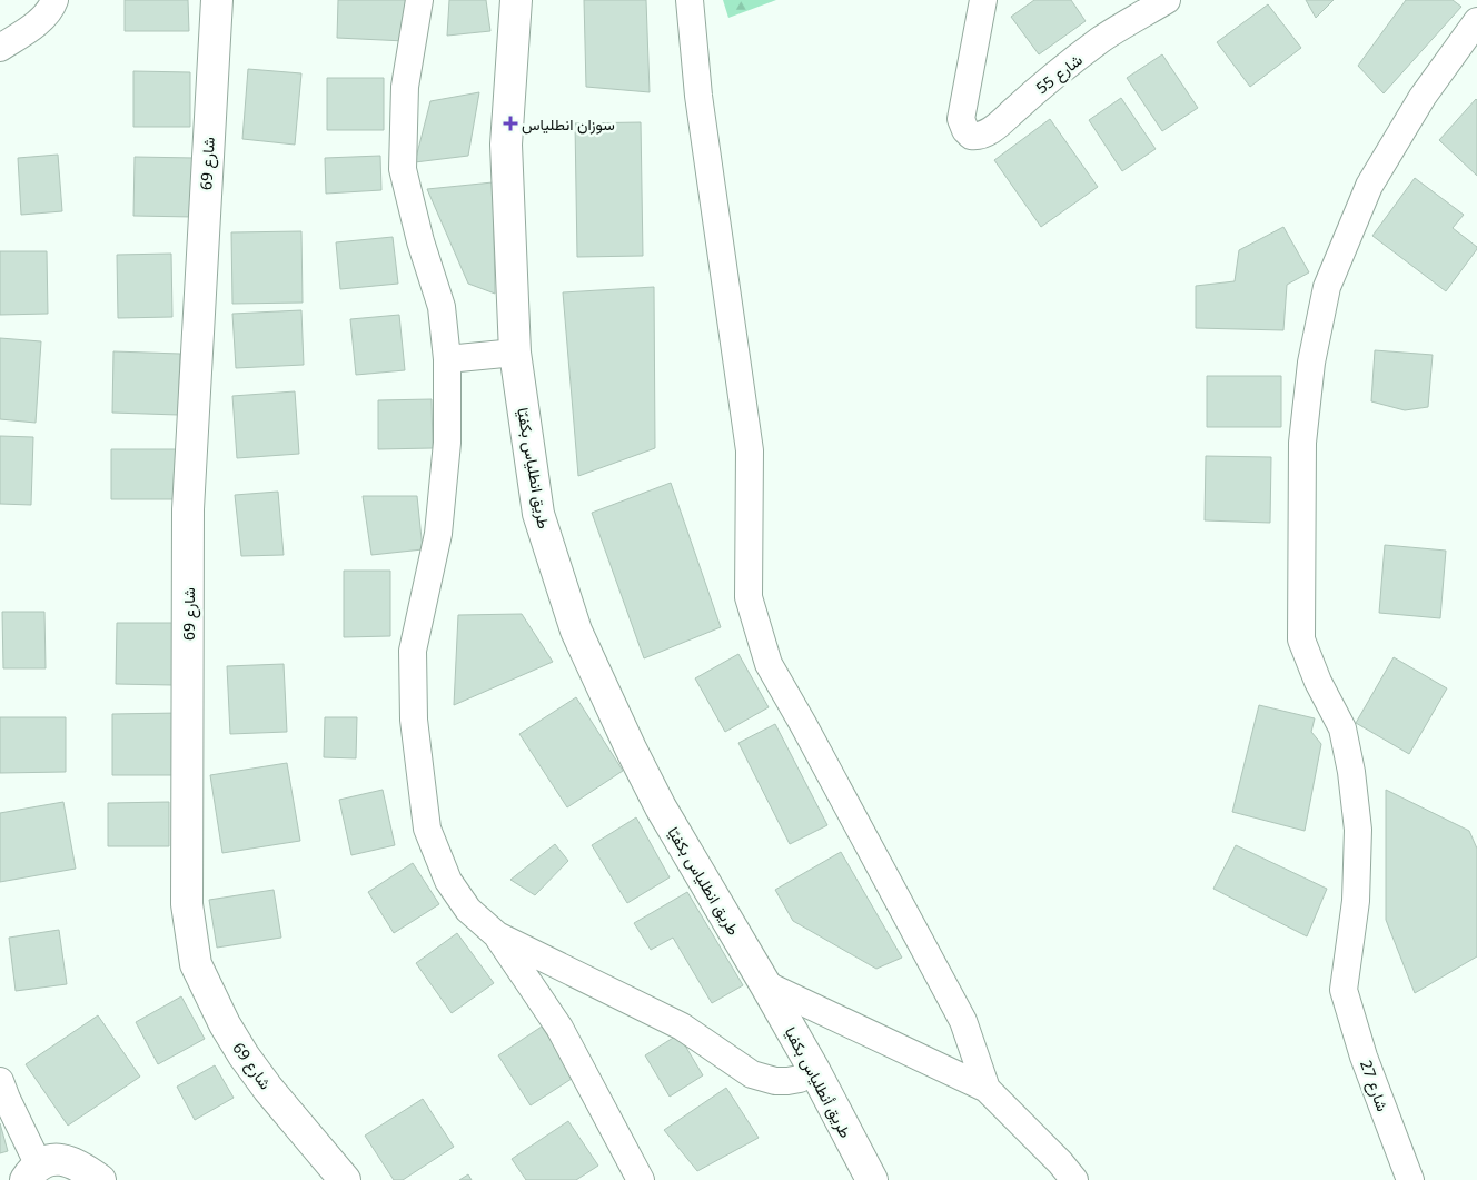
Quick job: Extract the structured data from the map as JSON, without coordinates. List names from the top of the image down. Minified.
{"streets":{"main road":["شارع 69","طريق انطلياس بكفيّا","طريق أنطلياس بكفيا"],"street":["شارع 55","شارع 27"]},"crossings":[["طريق انطلياس بكفيّا","طريق أنطلياس بكفيا"]],"places":{"health":["سوزان انطلياس"]}}
